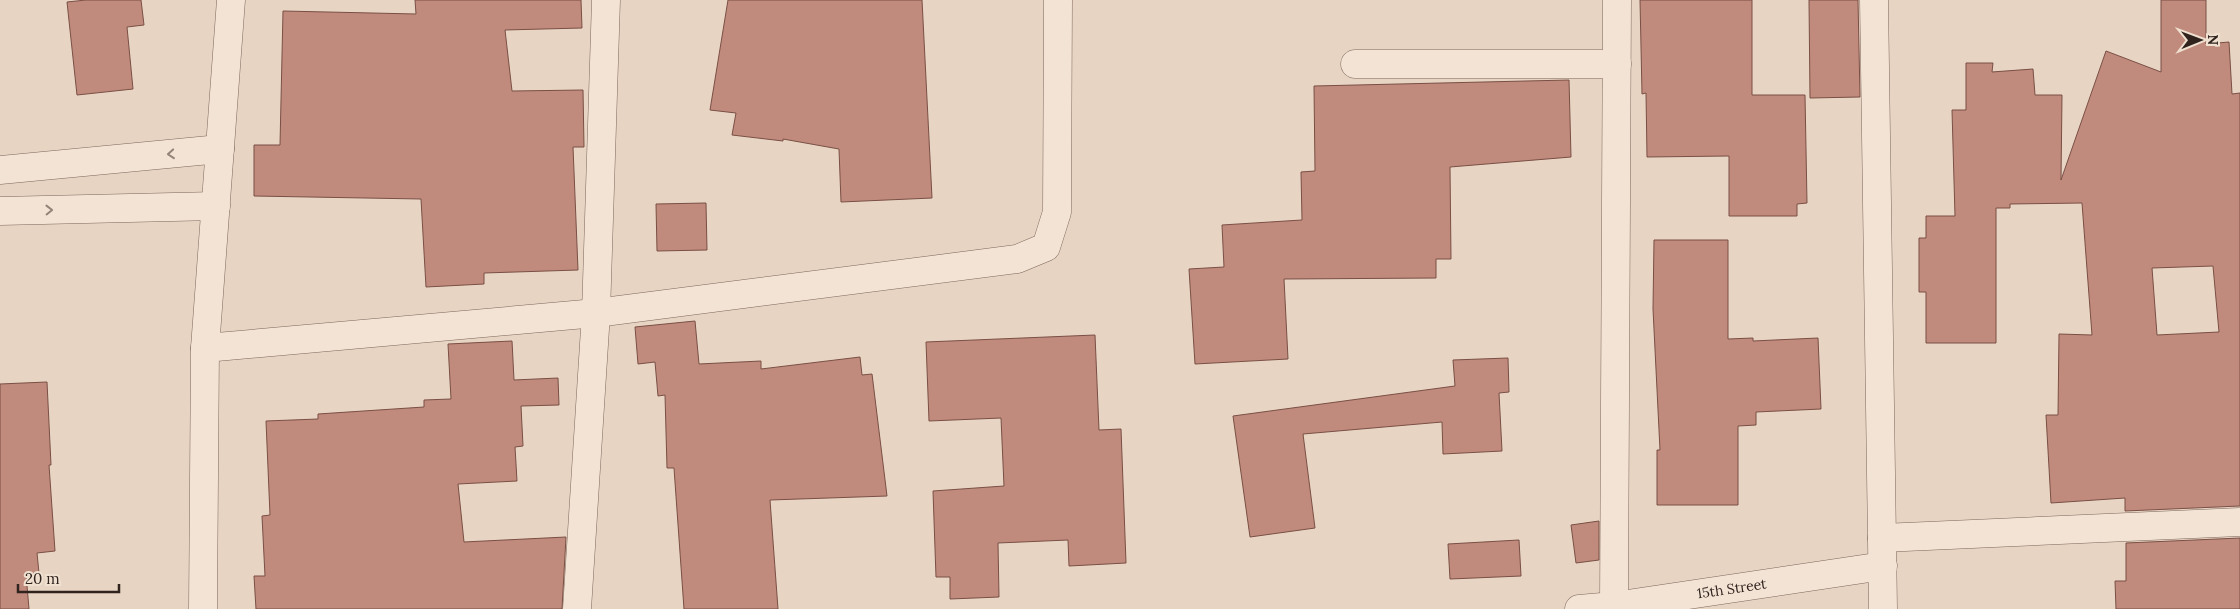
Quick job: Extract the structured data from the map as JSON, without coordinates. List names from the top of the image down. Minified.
{"streets":{"street":["15th Street"]},"scale_bar":"20 m","north":"right"}
